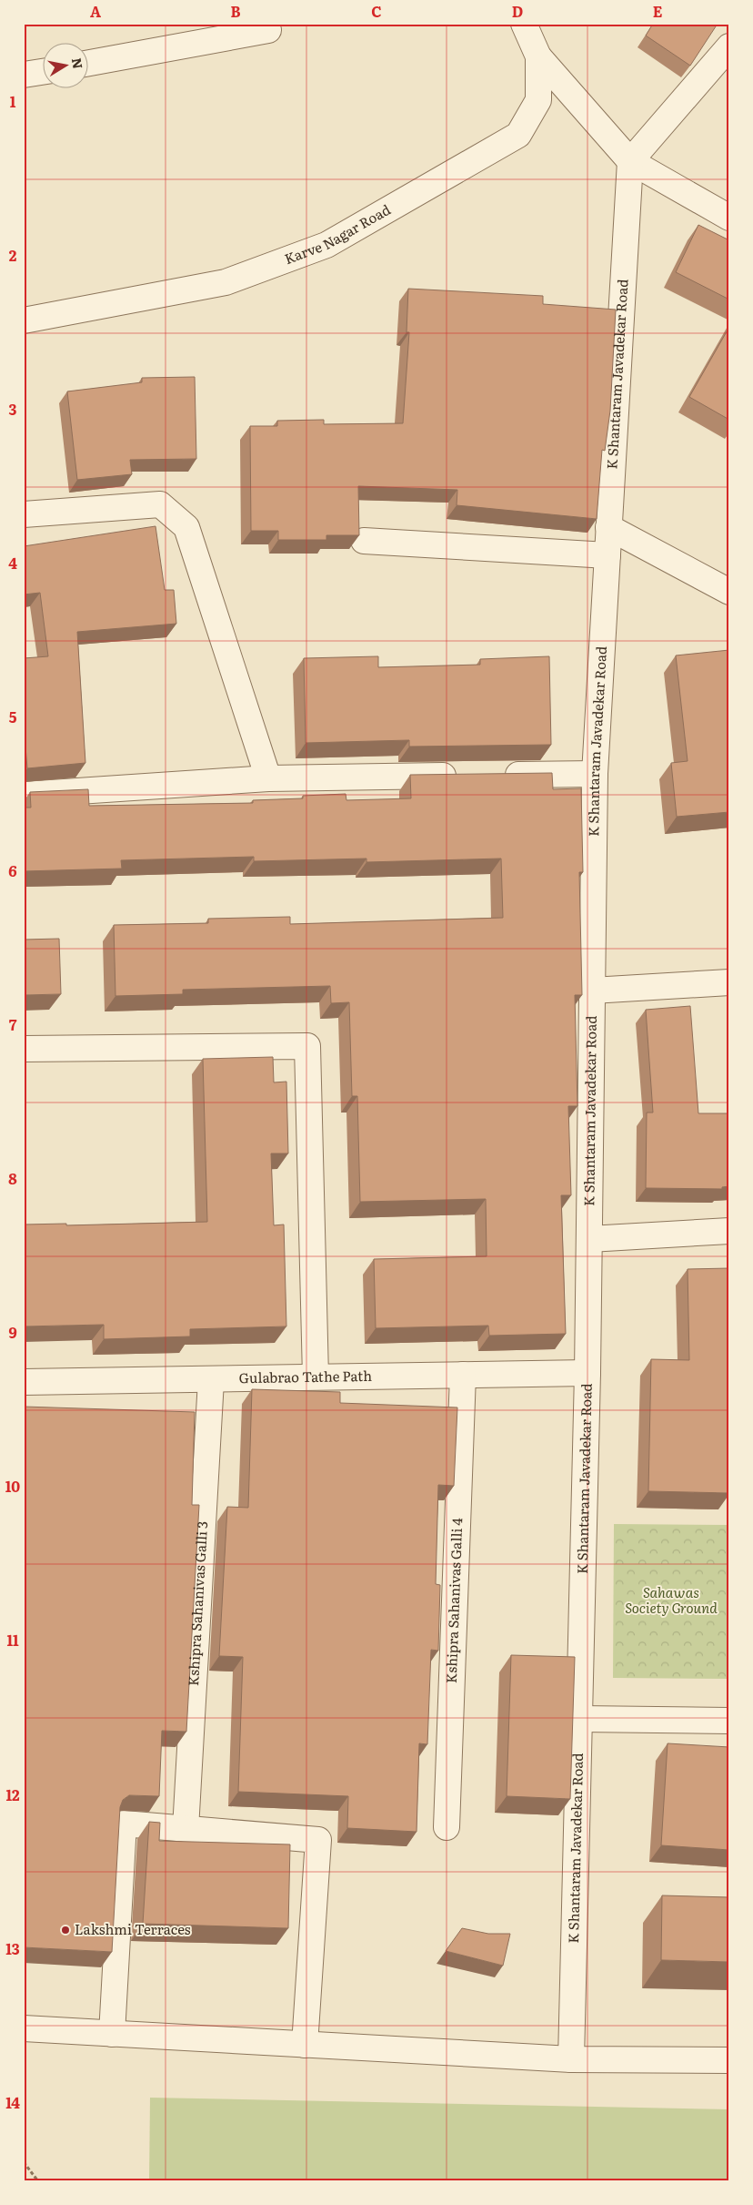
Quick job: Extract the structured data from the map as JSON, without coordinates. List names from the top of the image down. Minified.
{"streets":{"street":["Karve Nagar Road","K Shantaram Javadekar Road","Gulabrao Tathe Path","Kshipra Sahanivas Galli 4","Kshipra Sahanivas Galli 3"]},"crossings":[["K Shantaram Javadekar Road","Gulabrao Tathe Path"],["Gulabrao Tathe Path","Kshipra Sahanivas Galli 4"],["Gulabrao Tathe Path","Kshipra Sahanivas Galli 3"]],"parks":["Sahawas Society Ground"],"places":["Lakshmi Terraces"],"north":"right","grid":{"columns":["A","B","C","D","E"],"rows":["1","2","3","4","5","6","7","8","9","10","11","12","13","14"]}}
